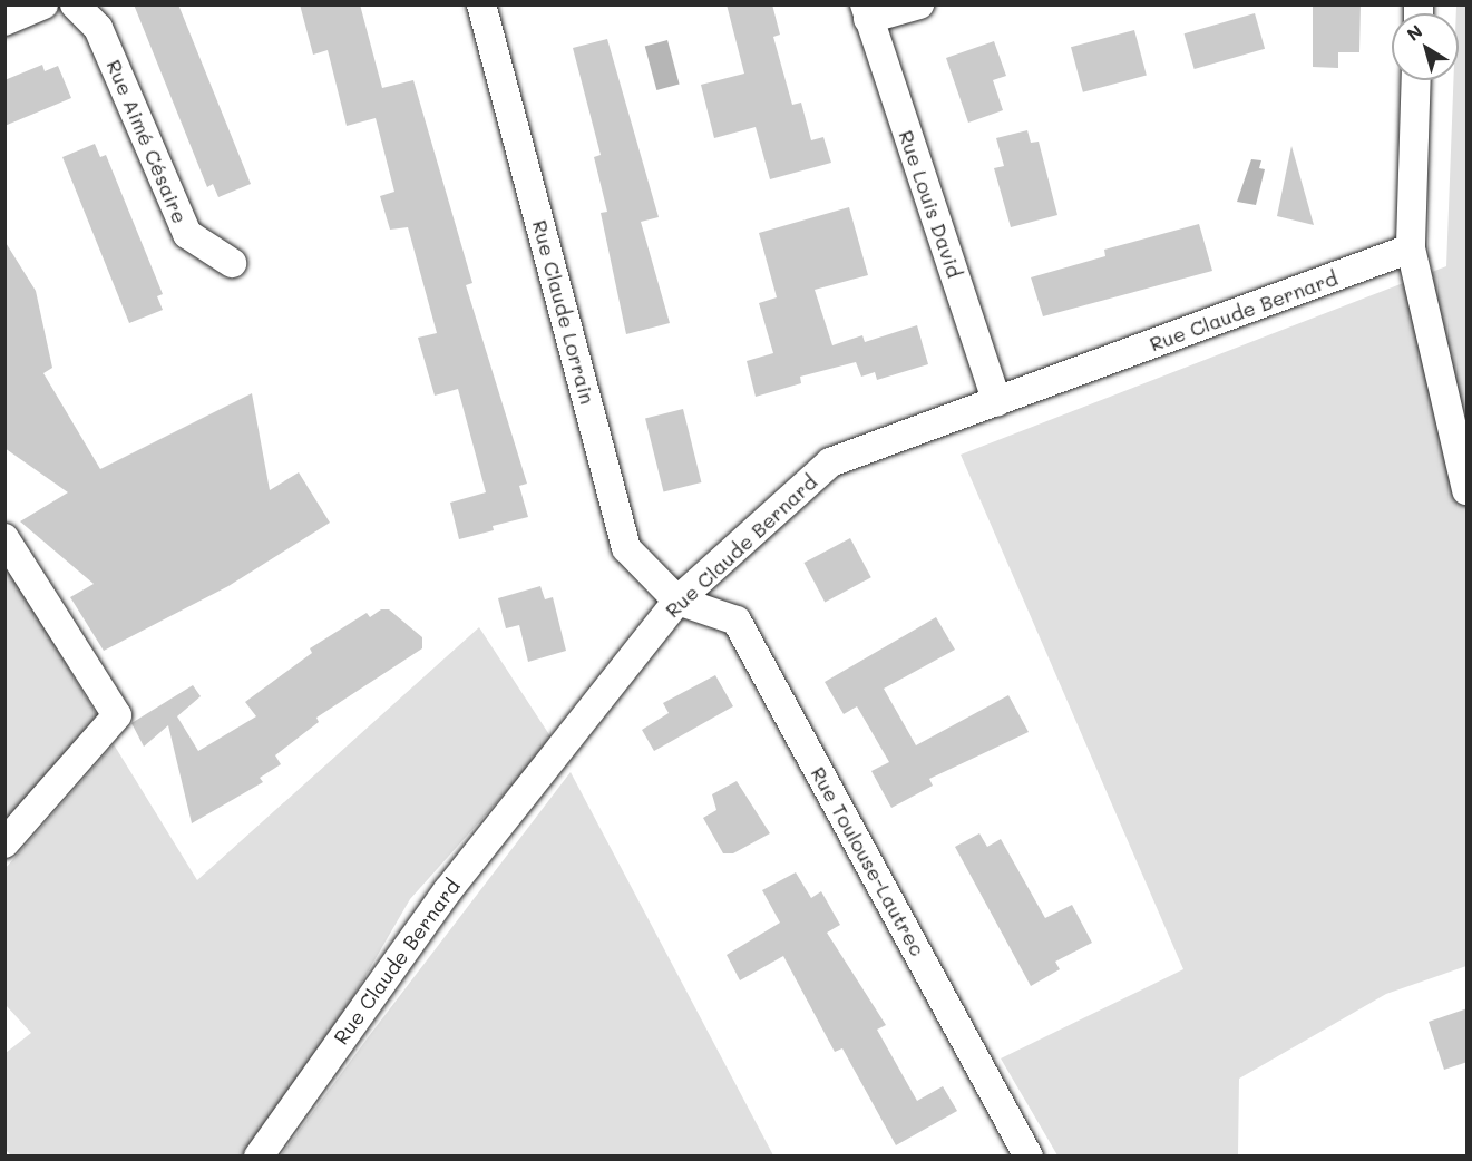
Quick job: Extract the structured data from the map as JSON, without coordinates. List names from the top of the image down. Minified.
{"streets":{"street":["Rue Aimé Césaire","Rue Louis David","Rue Claude Bernard","Rue Claude Lorrain","Rue Toulouse-Lautrec"]},"crossings":[["Rue Louis David","Rue Claude Bernard"],["Rue Claude Bernard","Rue Claude Lorrain"],["Rue Claude Bernard","Rue Toulouse-Lautrec"],["Rue Claude Lorrain","Rue Toulouse-Lautrec"]],"north":"top left"}
